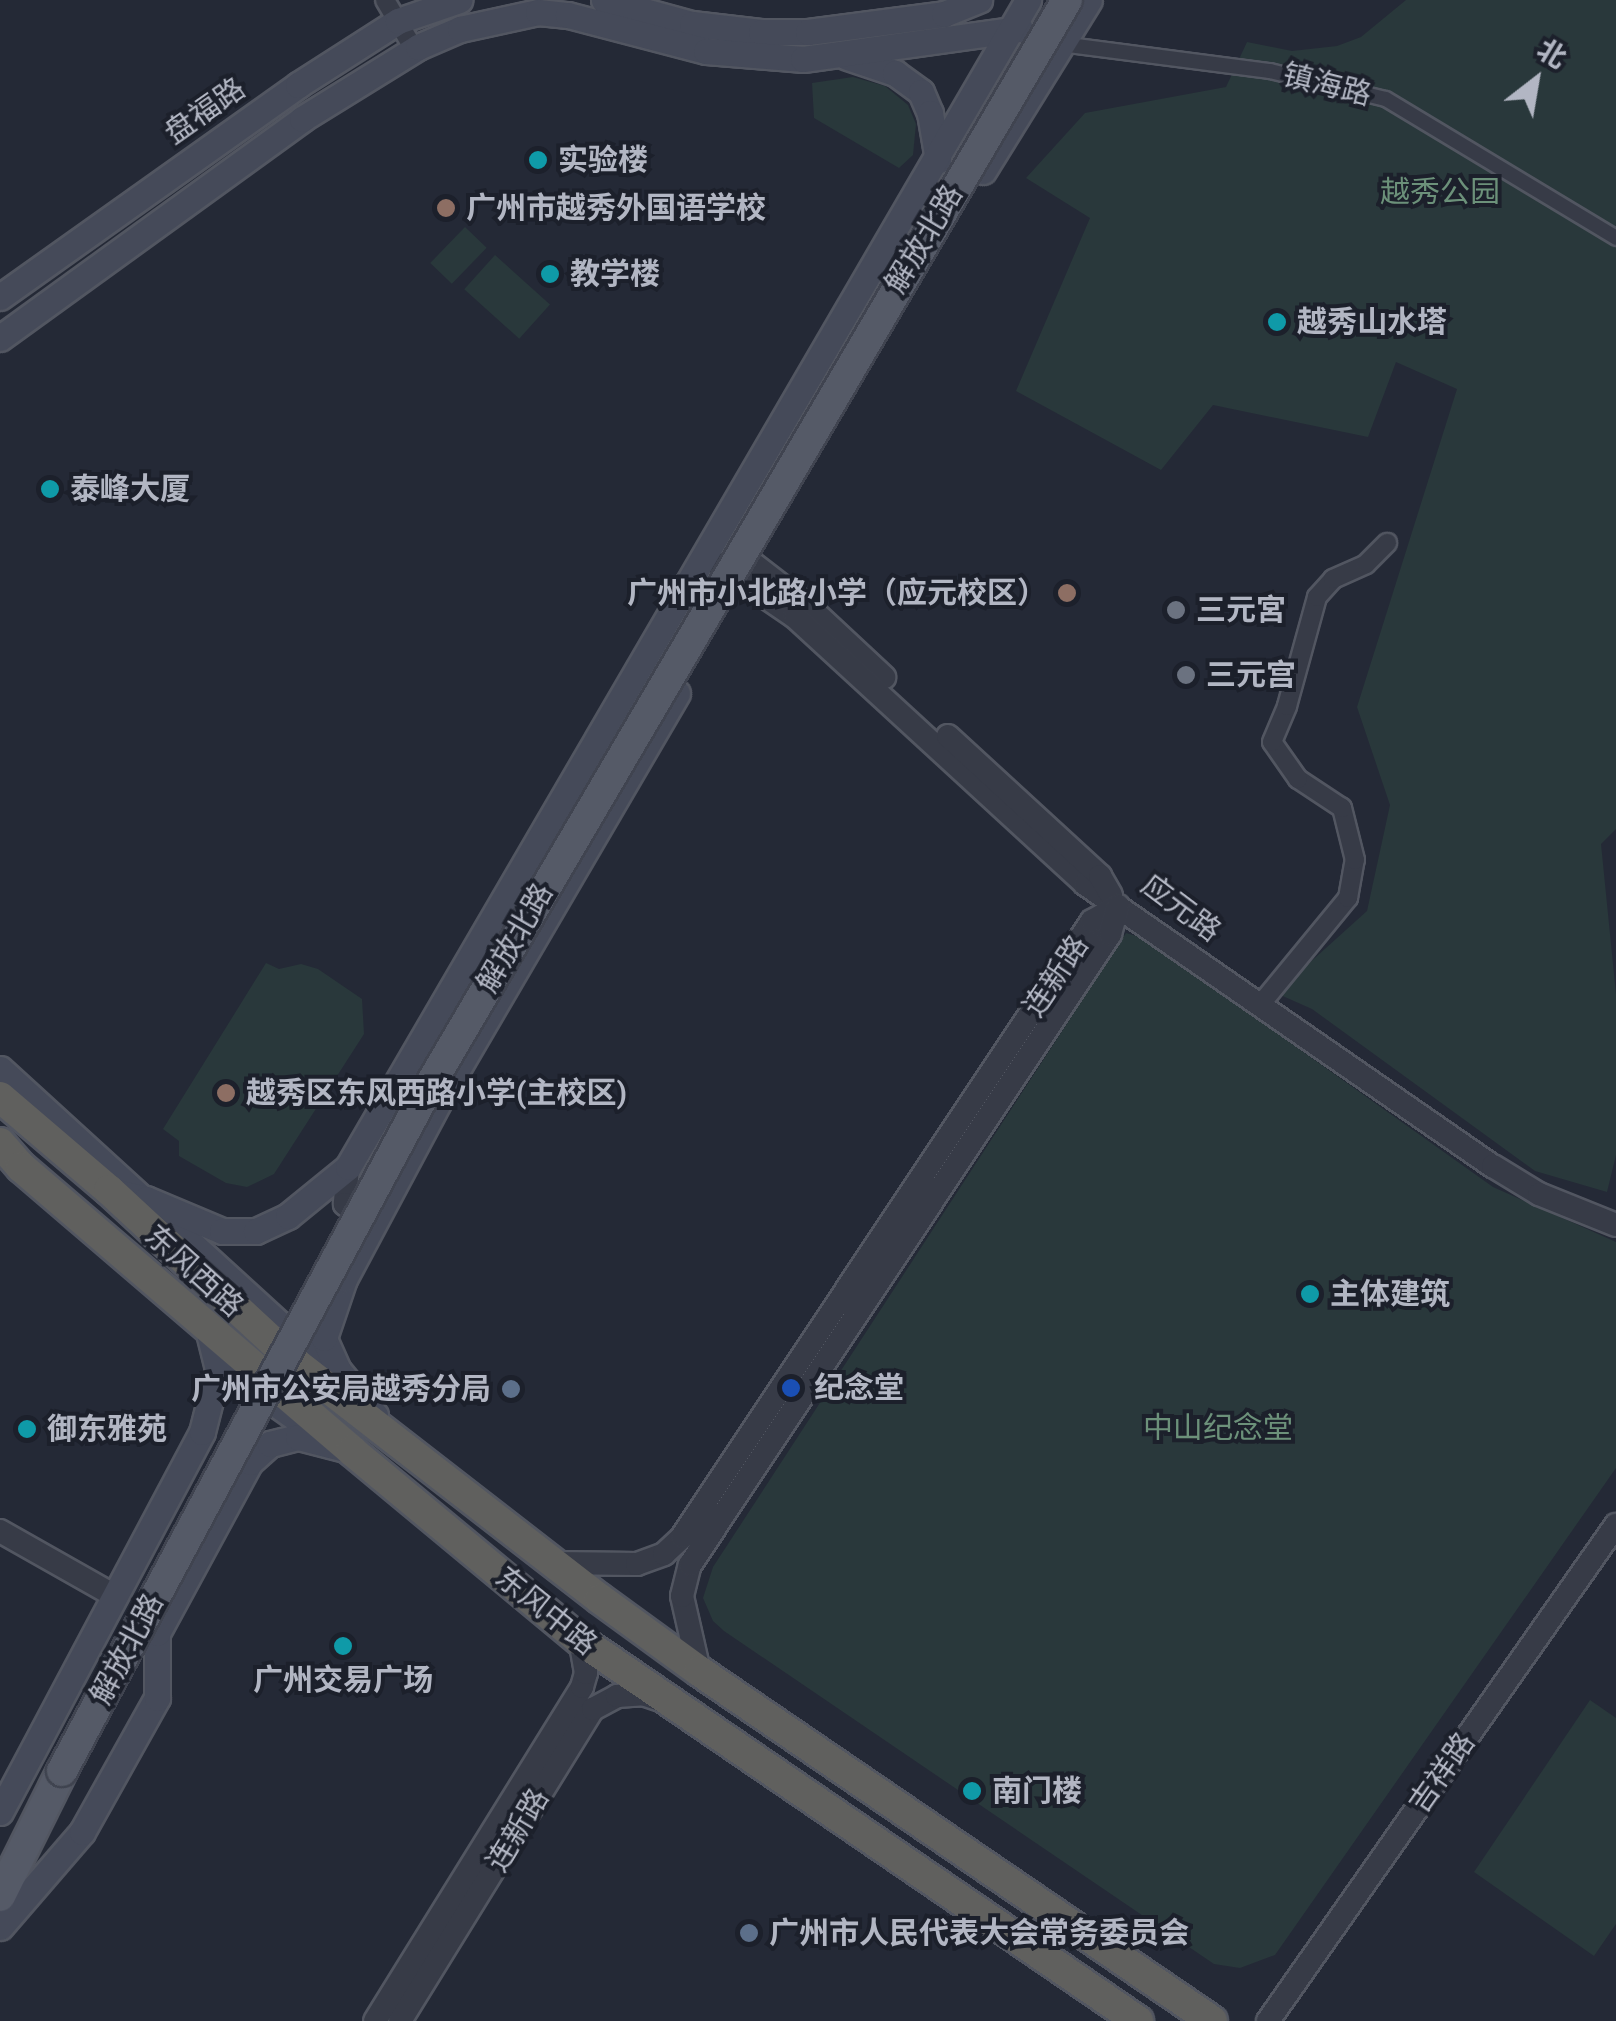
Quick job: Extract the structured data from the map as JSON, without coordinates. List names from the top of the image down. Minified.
{"streets":{"highway":["东风西路","东风中路"],"main road":["盘福路","解放北路"],"street":["镇海路","应元路","连新路","吉祥路"]},"crossings":[["镇海路","解放北路"],["解放北路","应元路"],["解放北路","东风西路"],["解放北路","东风中路"],["应元路","连新路"],["连新路","东风中路"],["东风西路","东风中路"]],"parks":["越秀公园","中山纪念堂"],"places":["实验楼","广州市越秀外国语学校","教学楼","越秀山水塔","泰峰大厦","广州市小北路小学（应元校区）","三元宮","三元宫","越秀区东风西路小学(主校区)","主体建筑","纪念堂","广州市公安局越秀分局","御东雅苑","广州交易广场","南门楼","广州市人民代表大会常务委员会"],"north":"top right"}
